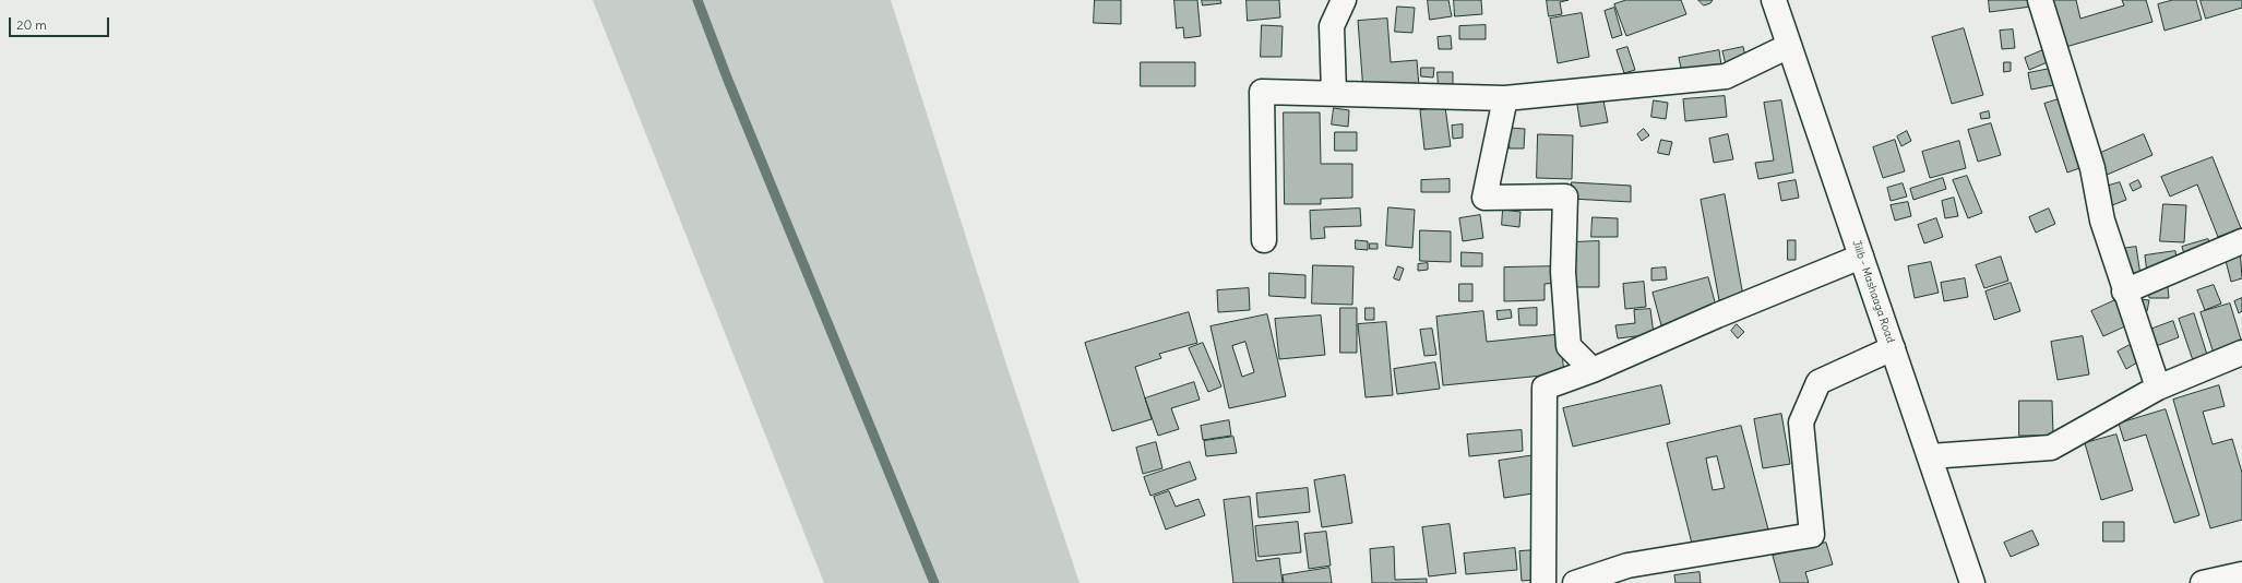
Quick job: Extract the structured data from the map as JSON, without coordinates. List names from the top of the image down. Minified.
{"streets":{"street":["Jilib - Mashaaga Road"]},"scale_bar":"20 m"}
